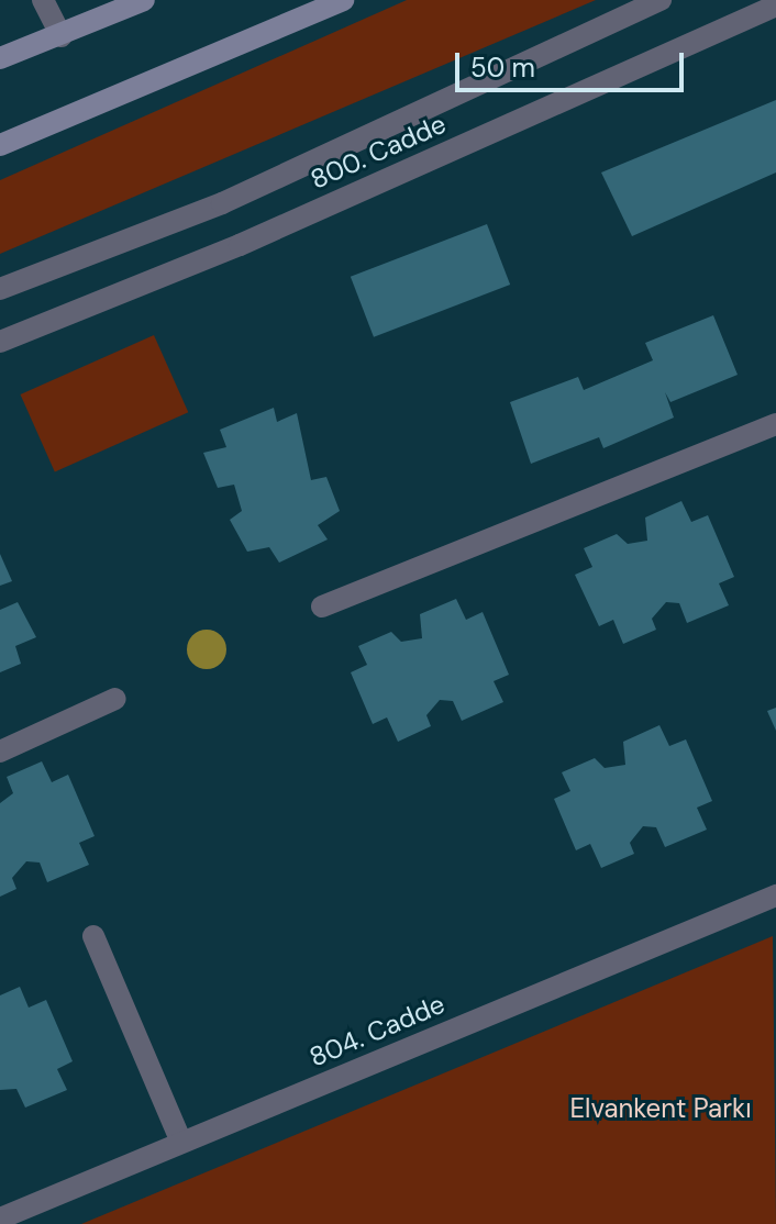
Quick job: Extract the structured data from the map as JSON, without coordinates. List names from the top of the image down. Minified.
{"streets":{"street":["800. Cadde","804. Cadde"]},"parks":["Elvankent Parkı"],"scale_bar":"50 m"}
